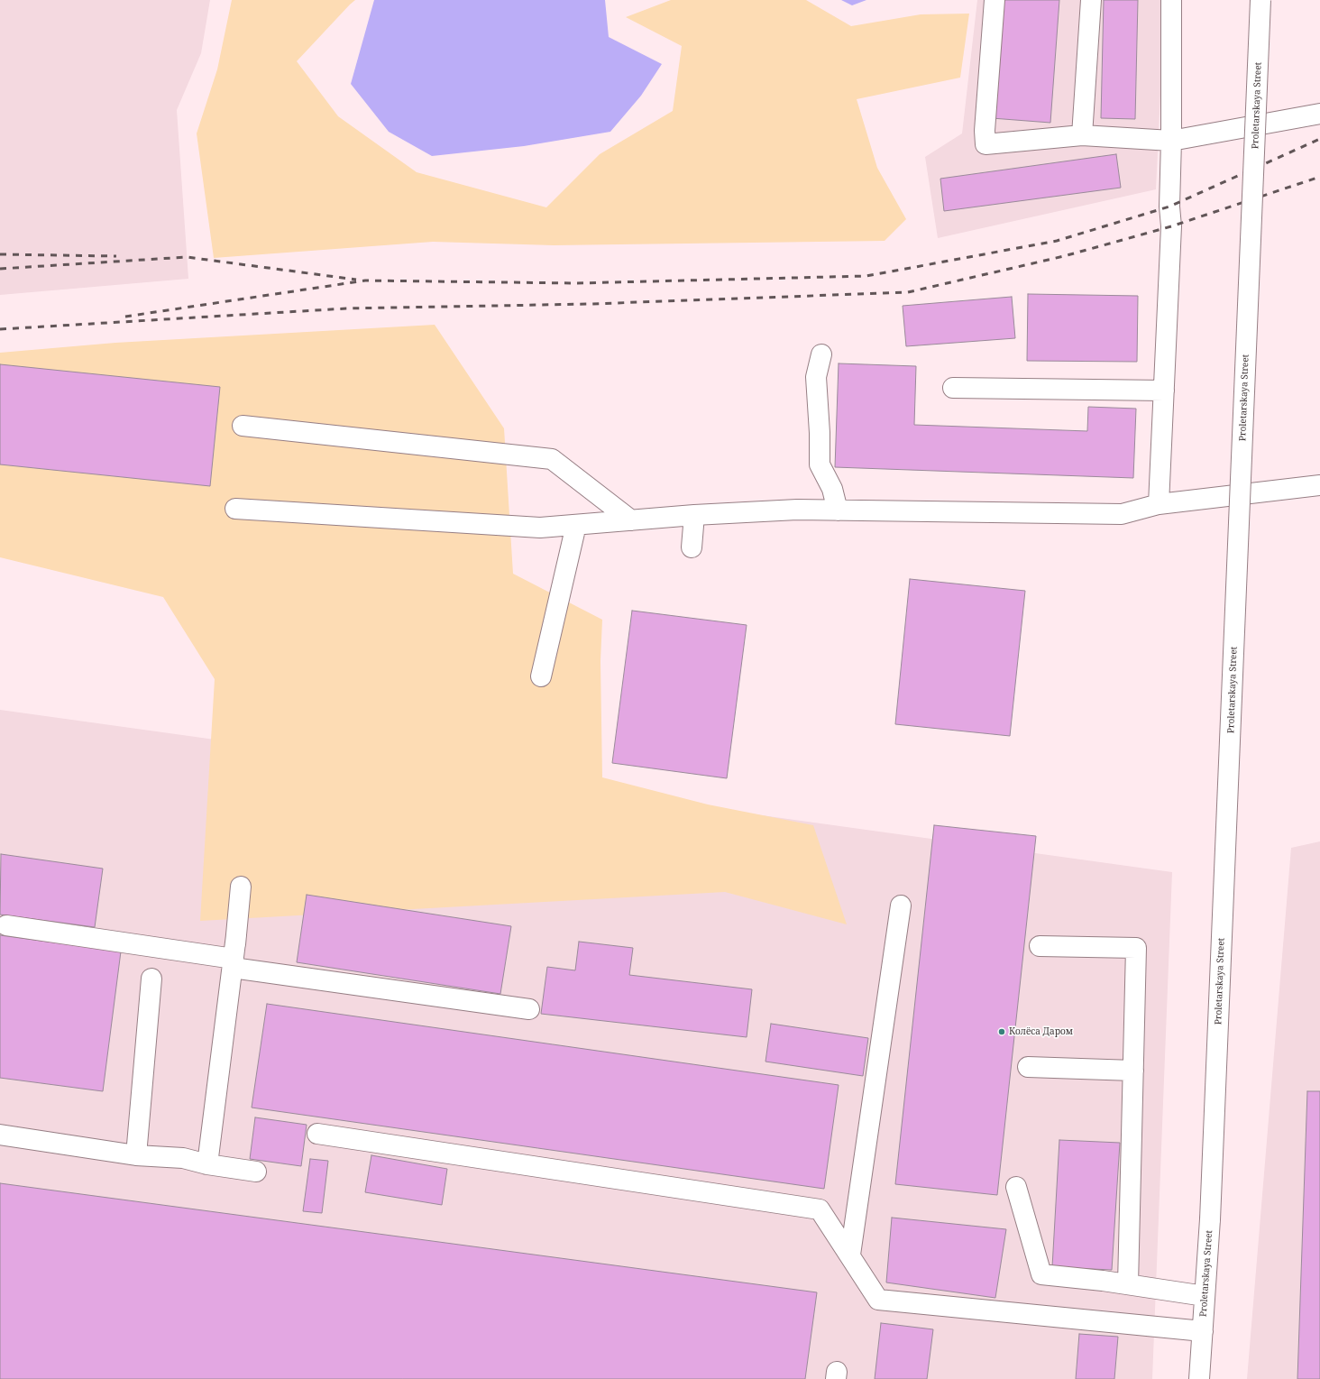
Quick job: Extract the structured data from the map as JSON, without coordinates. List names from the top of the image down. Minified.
{"streets":{"street":["Proletarskaya Street"]},"places":["Колёса Даром"]}
